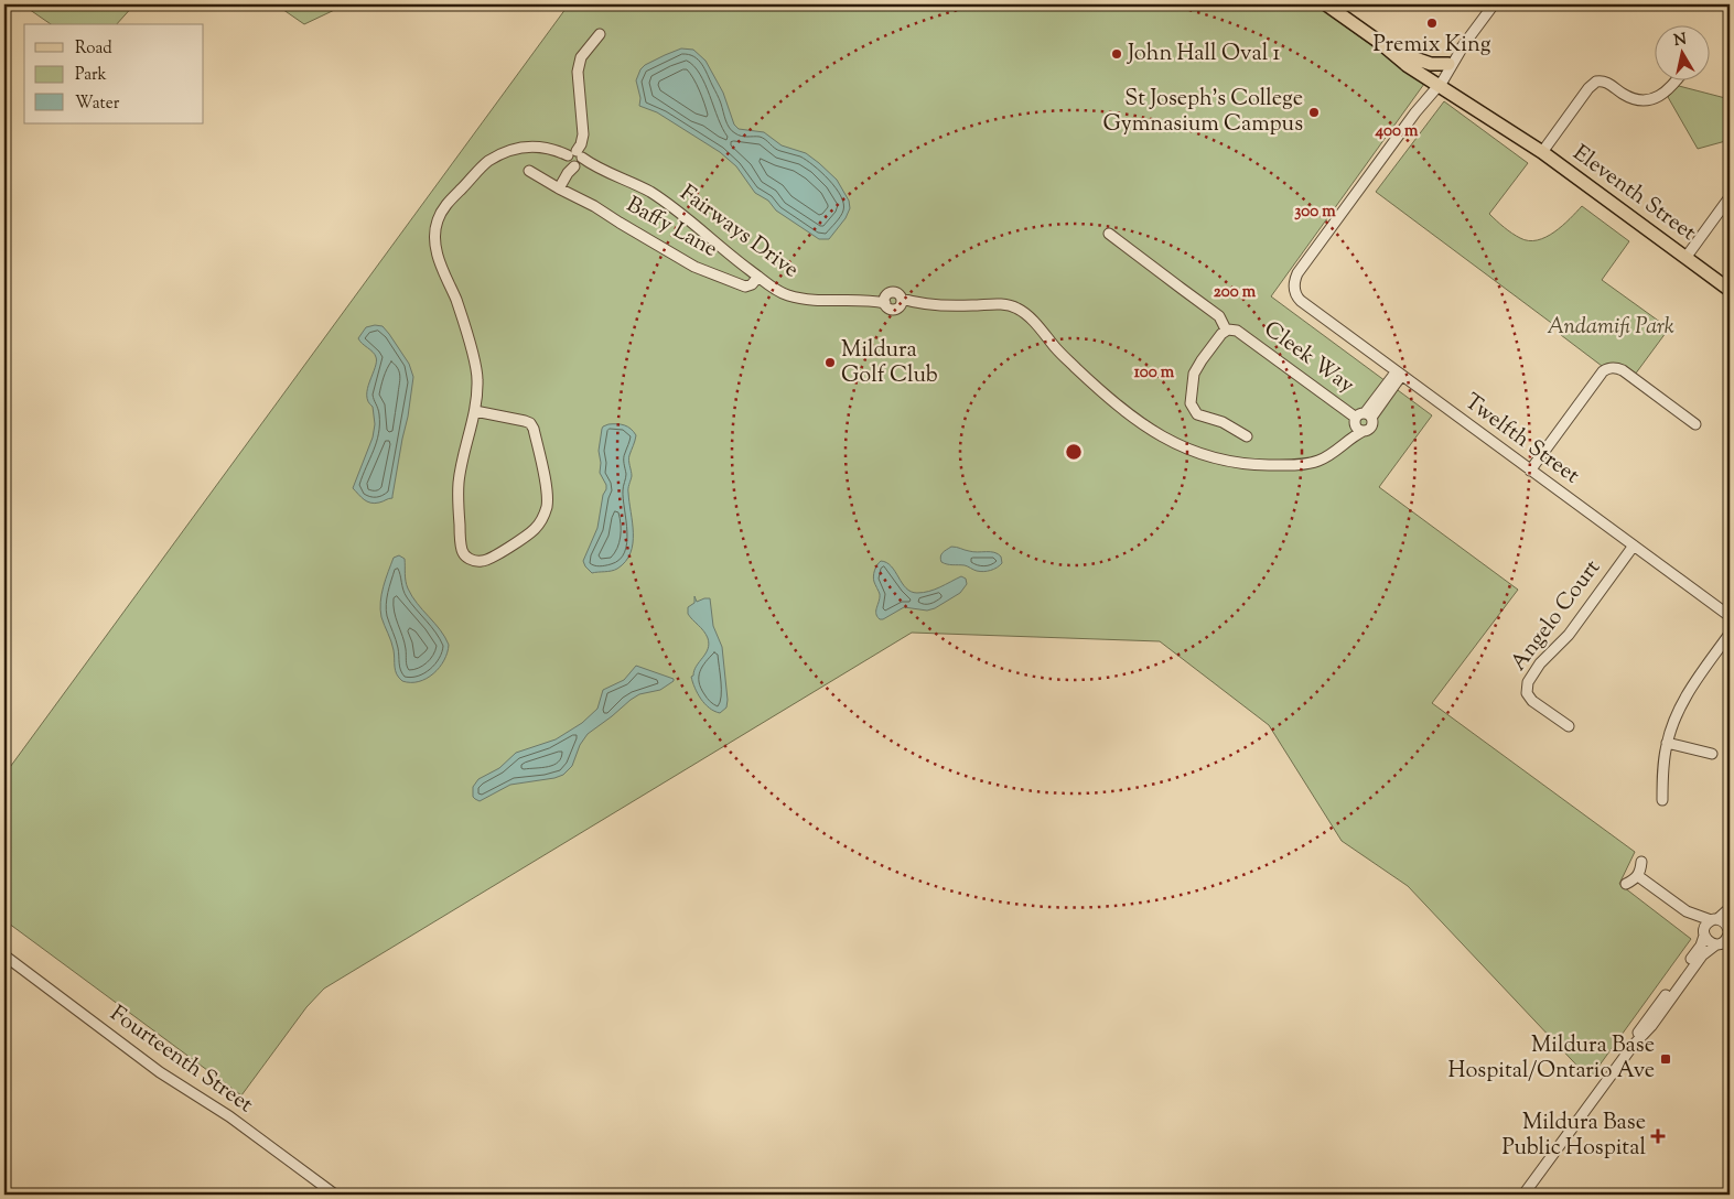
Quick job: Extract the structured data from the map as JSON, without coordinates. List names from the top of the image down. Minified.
{"streets":{"main road":["Eleventh Street"],"street":["Baffy Lane","Fairways Drive","Cleek Way","Twelfth Street","Angelo Court","Fourteenth Street"]},"crossings":[["Eleventh Street","Twelfth Street"],["Baffy Lane","Fairways Drive"],["Twelfth Street","Angelo Court"]],"parks":["Andamifi Park"],"places":{"other":["Premix King","John Hall Oval 1","St Joseph's College Gymnasium Campus","Mildura Golf Club"],"transit":["Mildura Base Hospital/Ontario Ave"],"health":["Mildura Base Public Hospital"]},"legend":["Road","Park","Water"],"north":"top","rings":["400 m","300 m","200 m","100 m"]}
